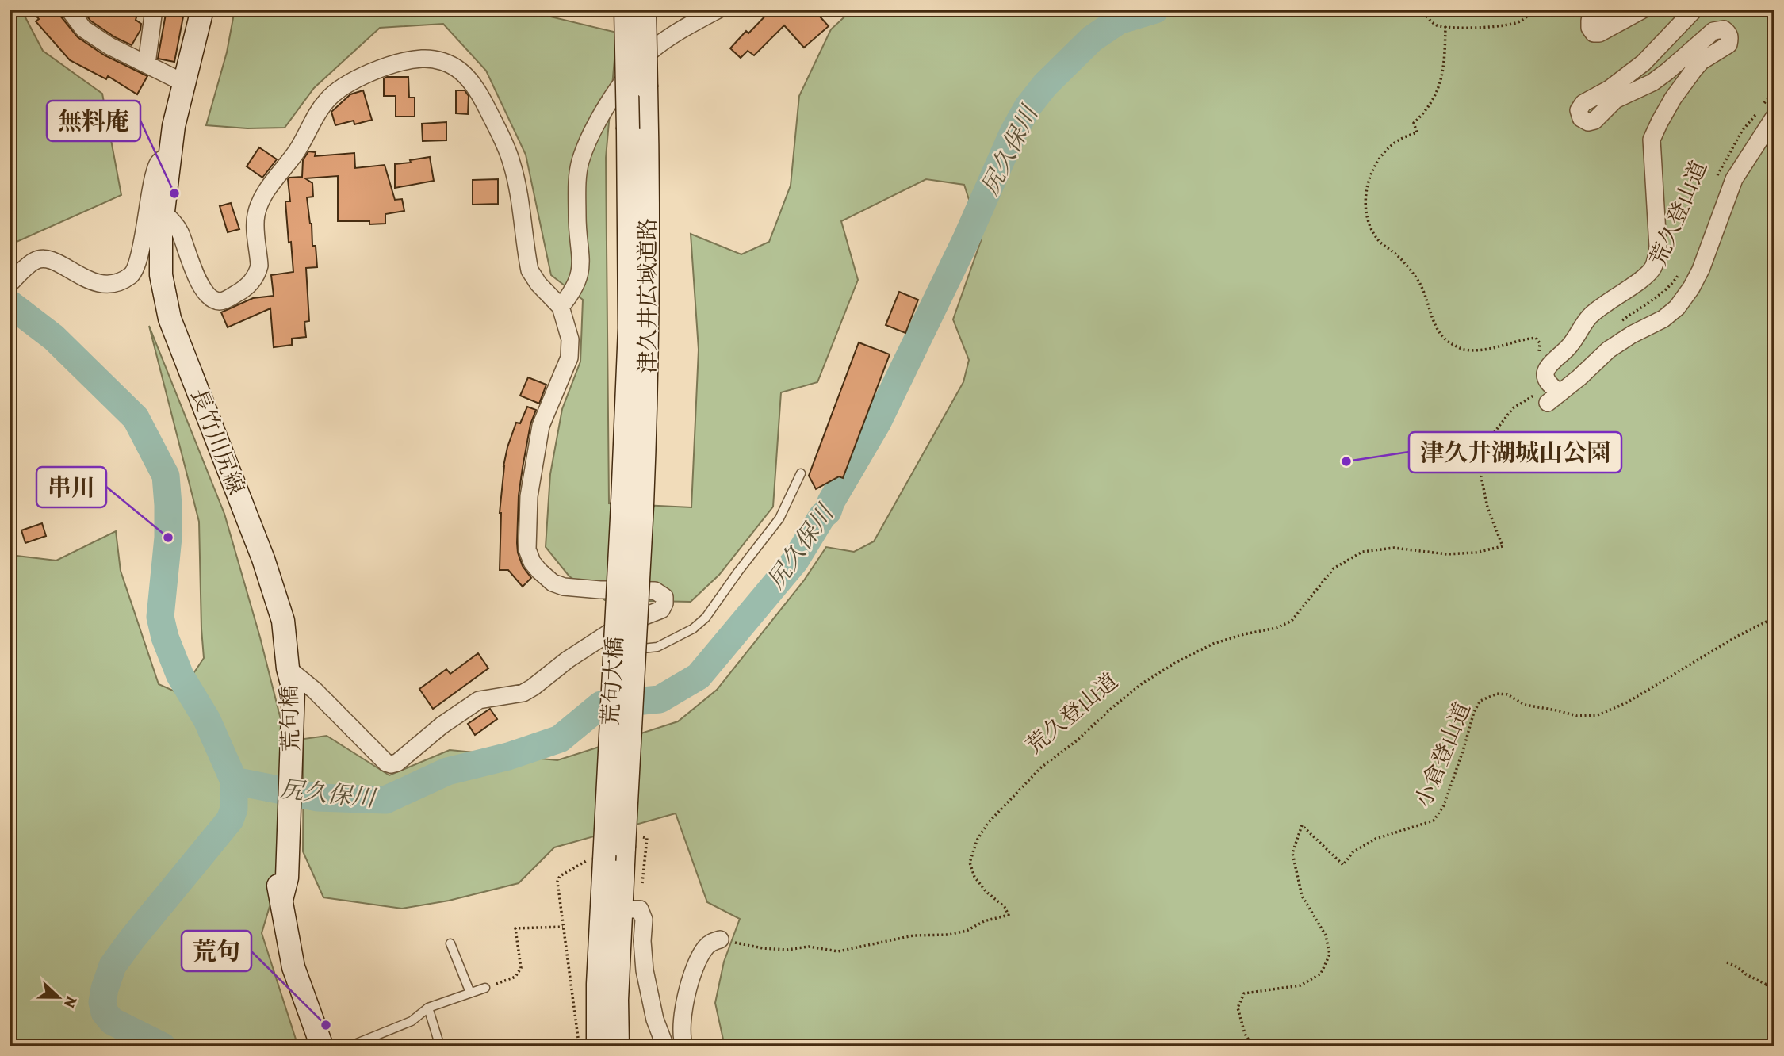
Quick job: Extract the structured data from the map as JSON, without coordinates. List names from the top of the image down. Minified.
{"streets":{"main road":["津久井広域道路","長竹川尻線","荒句大橋","荒句橋"],"path":["荒久登山道","小倉登山道"]},"crossings":[["津久井広域道路","荒句大橋"],["長竹川尻線","荒句橋"]],"water":["尻久保川"],"places":["無料庵","津久井湖城山公園","串川","荒句"],"north":"right"}
